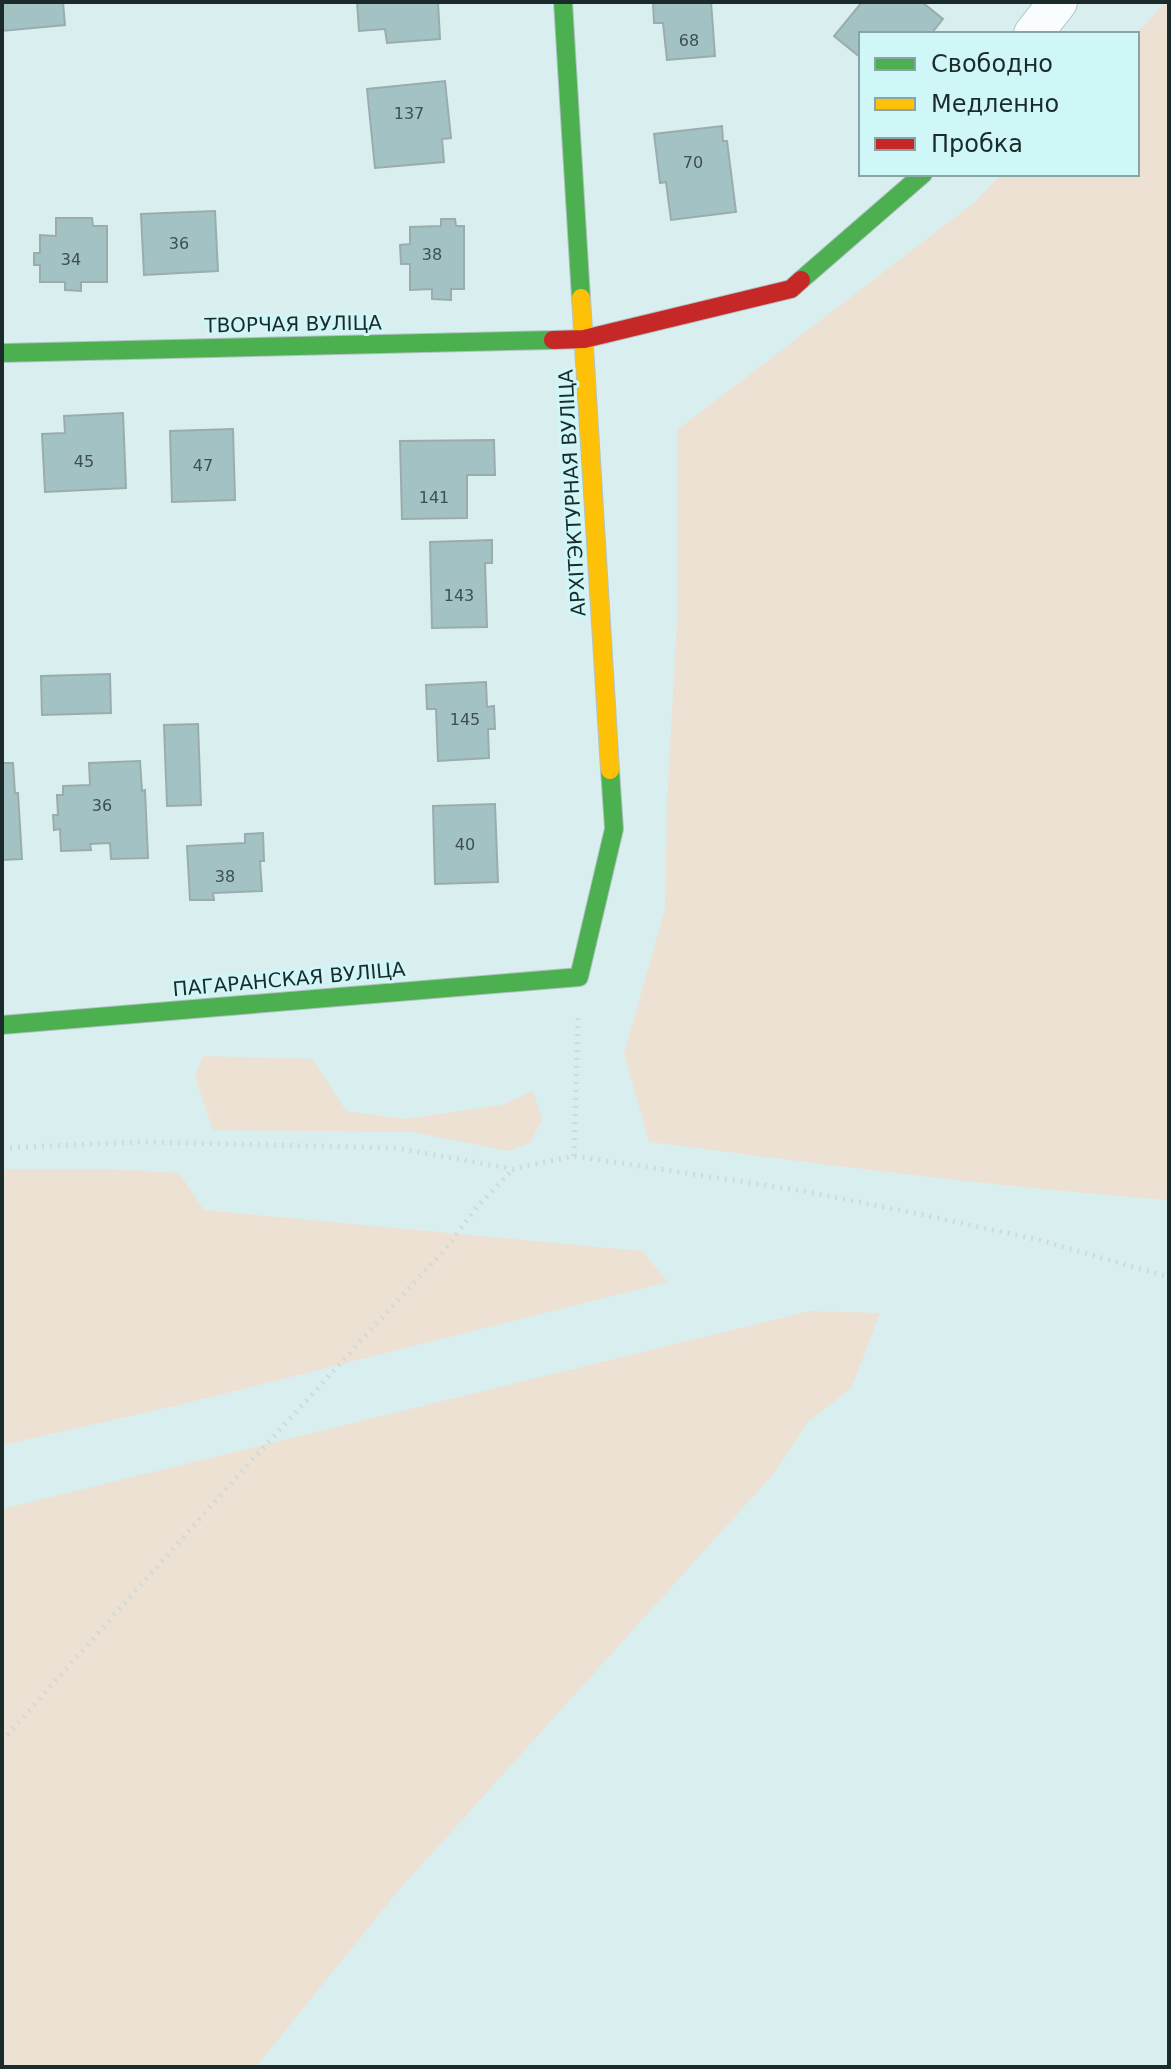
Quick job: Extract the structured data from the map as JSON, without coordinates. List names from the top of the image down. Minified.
{"streets":{"street":["ТВОРЧАЯ ВУЛІЦА","АРХІТЭКТУРНАЯ ВУЛІЦА","ПАГАРАНСКАЯ ВУЛІЦА"]},"crossings":[["ТВОРЧАЯ ВУЛІЦА","АРХІТЭКТУРНАЯ ВУЛІЦА"],["АРХІТЭКТУРНАЯ ВУЛІЦА","ПАГАРАНСКАЯ ВУЛІЦА"]],"house_numbers":["68","137","70","36","38","34","45","47","141","143","145","36","40","38"],"legend":["Свободно","Медленно","Пробка"]}
